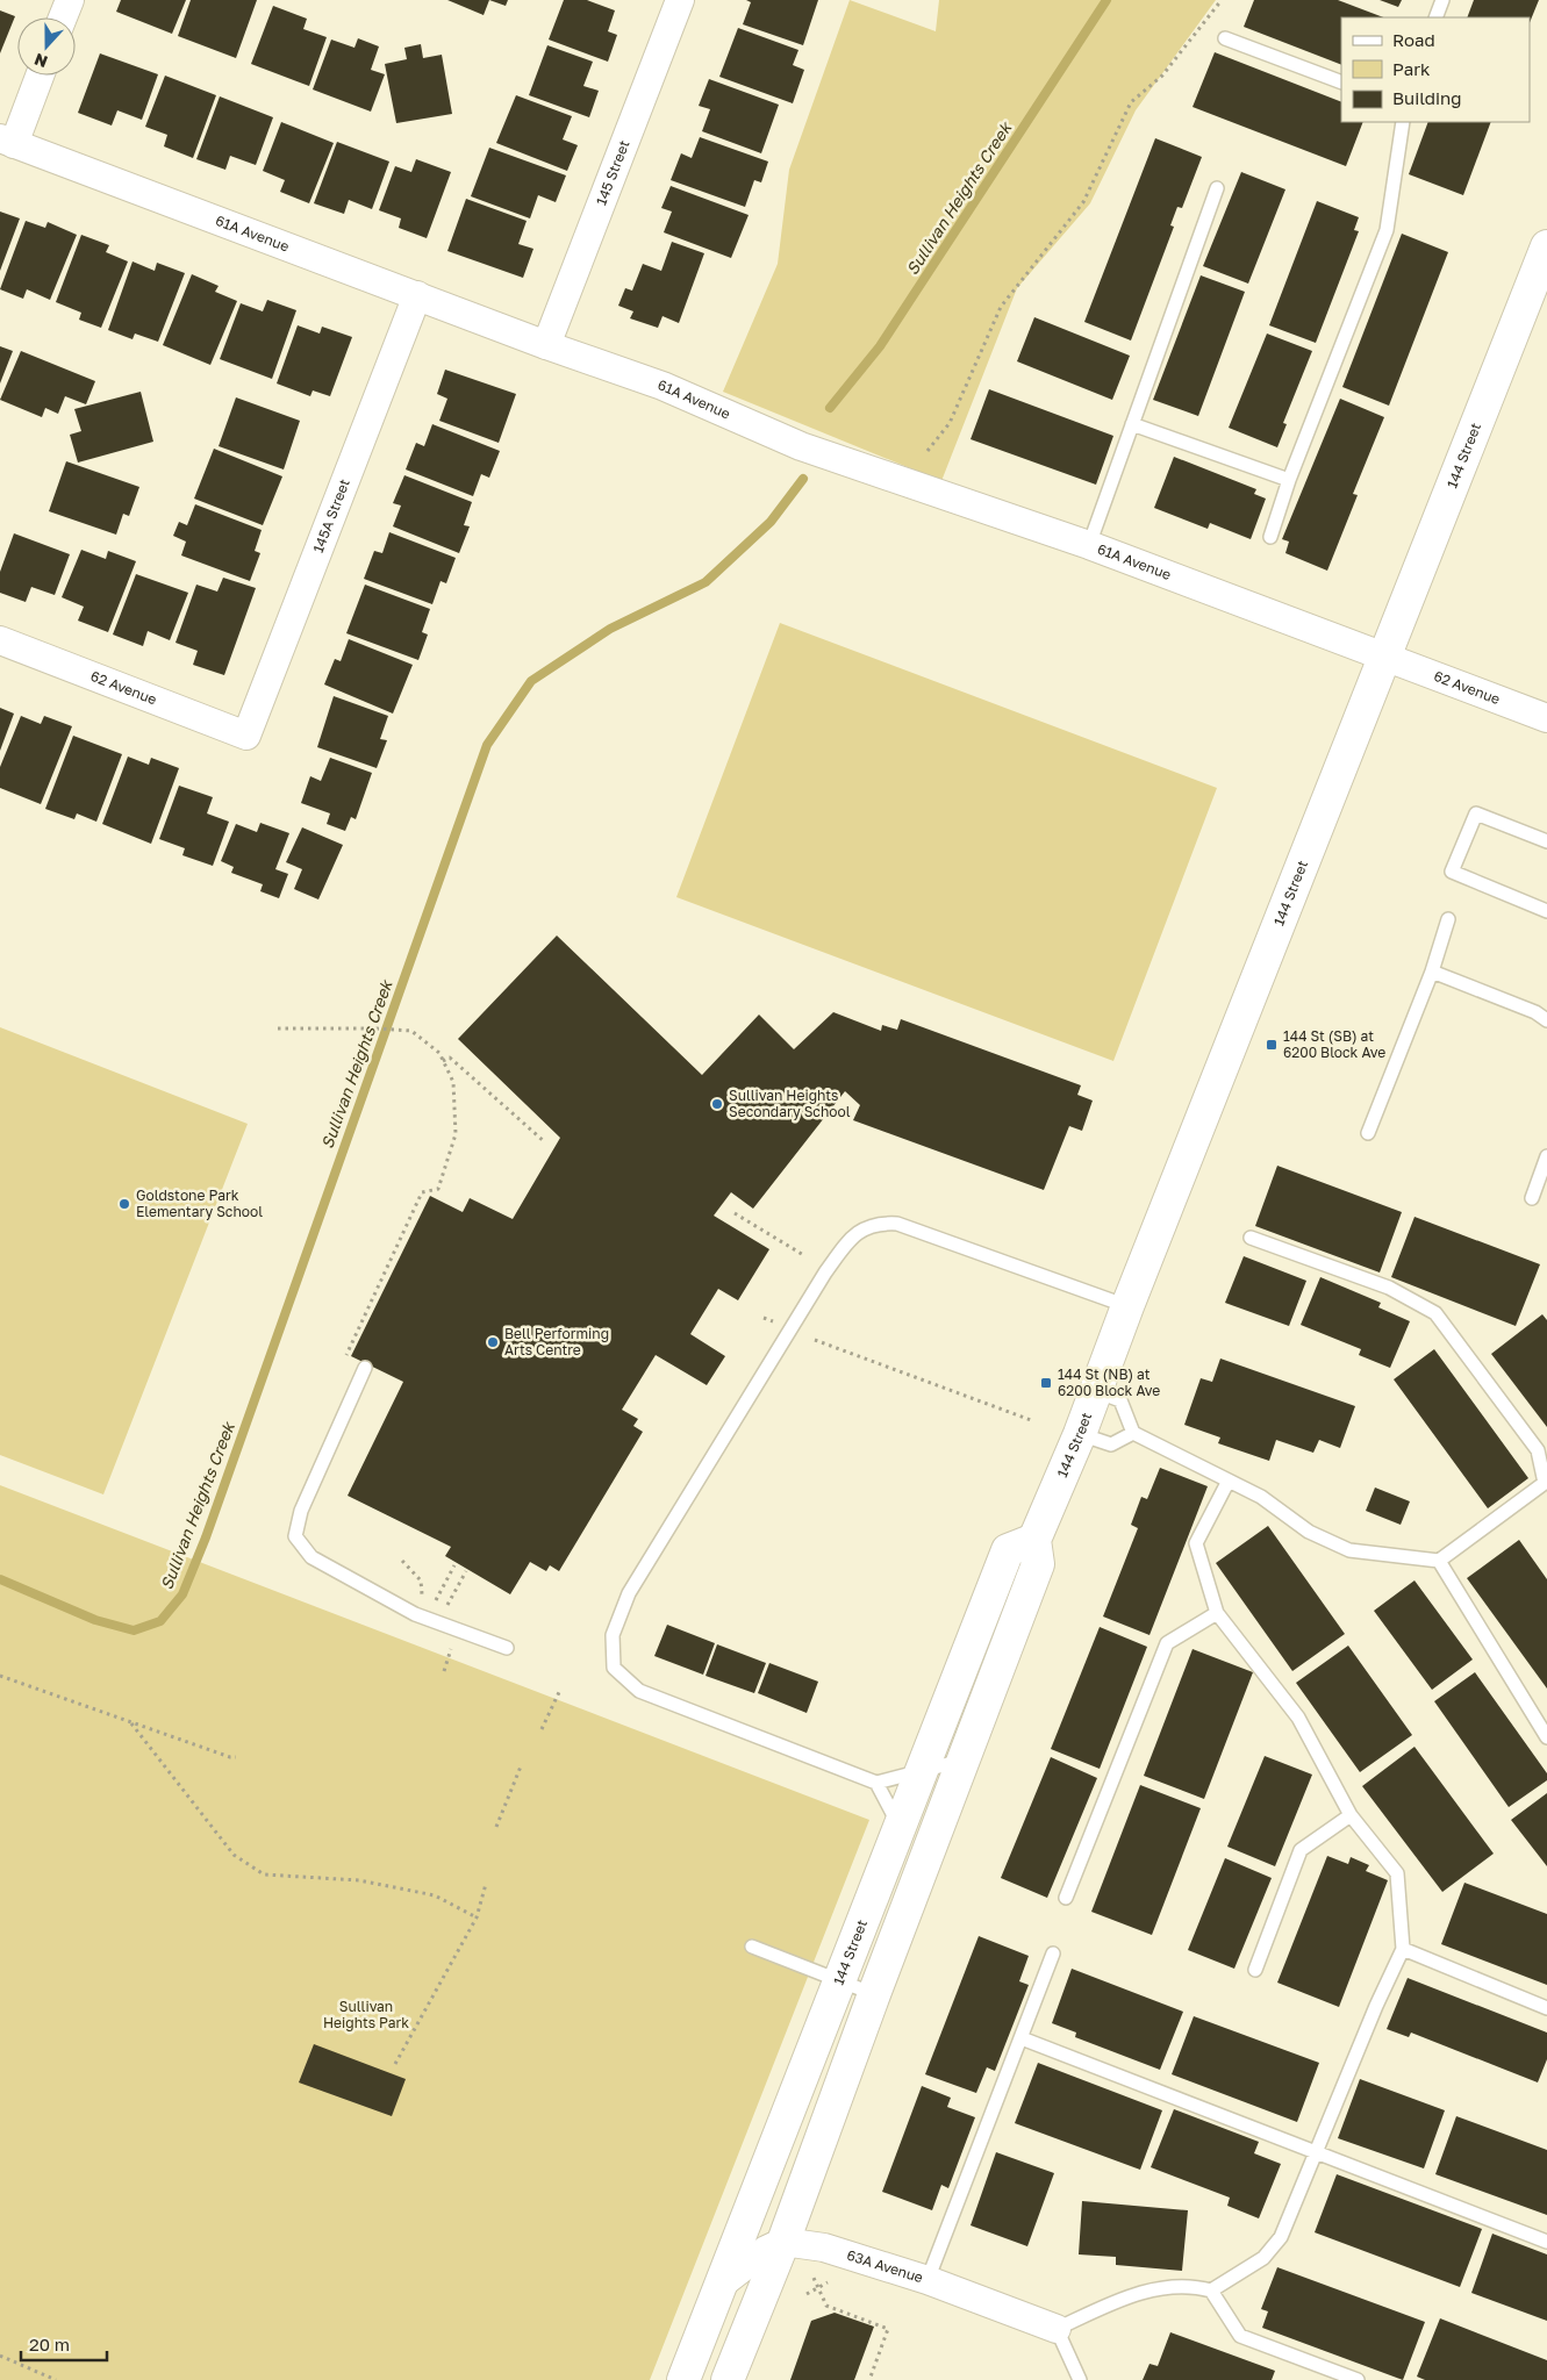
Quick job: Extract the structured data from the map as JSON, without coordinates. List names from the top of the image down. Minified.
{"streets":{"main road":["144 Street"],"street":["145 Street","61A Avenue","145A Street","62 Avenue","63A Avenue"]},"crossings":[["145 Street","61A Avenue"],["61A Avenue","144 Street"],["61A Avenue","145A Street"],["61A Avenue","62 Avenue"],["144 Street","62 Avenue"],["144 Street","63A Avenue"],["145A Street","62 Avenue"]],"water":["Sullivan Heights Creek"],"parks":["Sullivan Heights Park"],"places":{"transit":["144 St (SB) at 6200 Block Ave","144 St (NB) at 6200 Block Ave"],"other":["Sullivan Heights Secondary School","Goldstone Park Elementary School","Bell Performing Arts Centre"]},"legend":["Road","Park","Building"],"scale_bar":"20 m","north":"bottom"}
